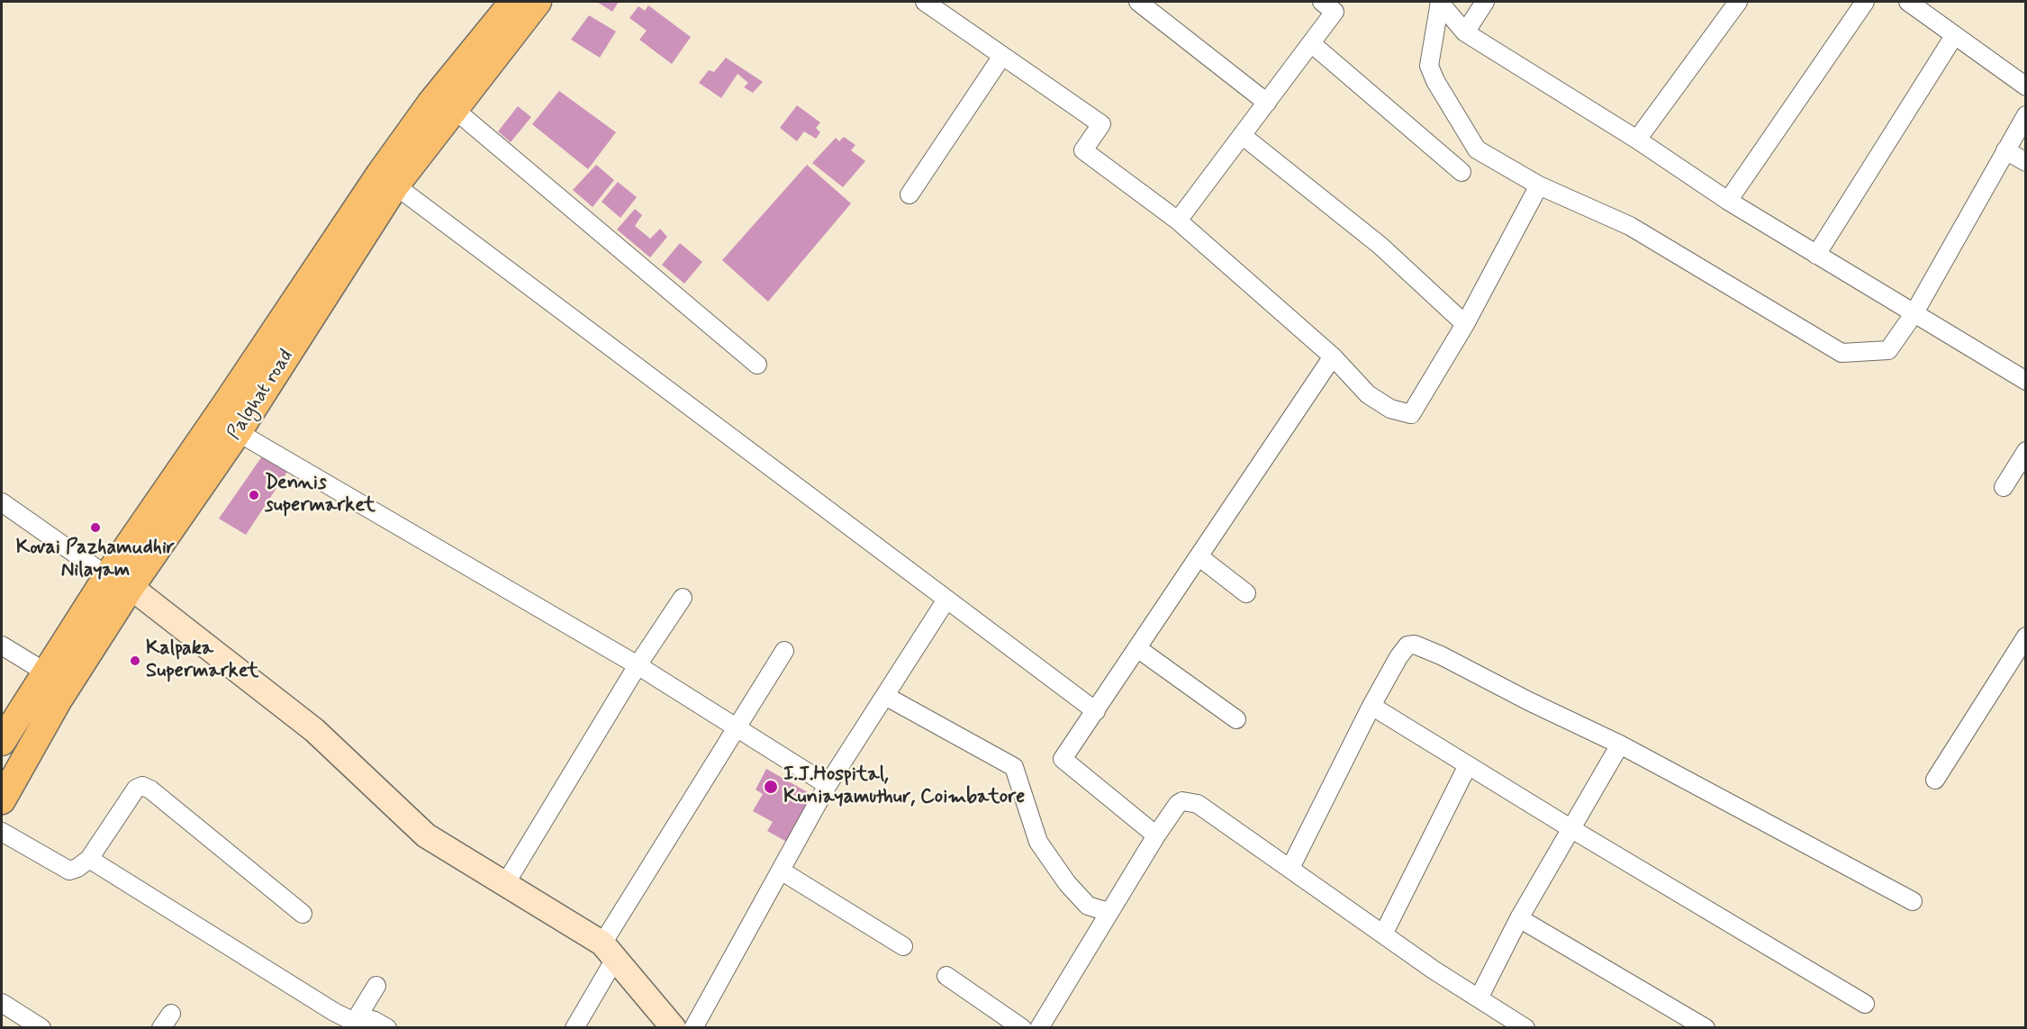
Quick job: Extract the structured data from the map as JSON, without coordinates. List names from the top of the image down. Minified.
{"streets":{"main road":["Palghat road"]},"places":["Dennis supermarket","Kovai Pazhamudhir Nilayam","Kalpaka Supermarket","I.J.Hospital, Kuniayamuthur, Coimbatore"]}
